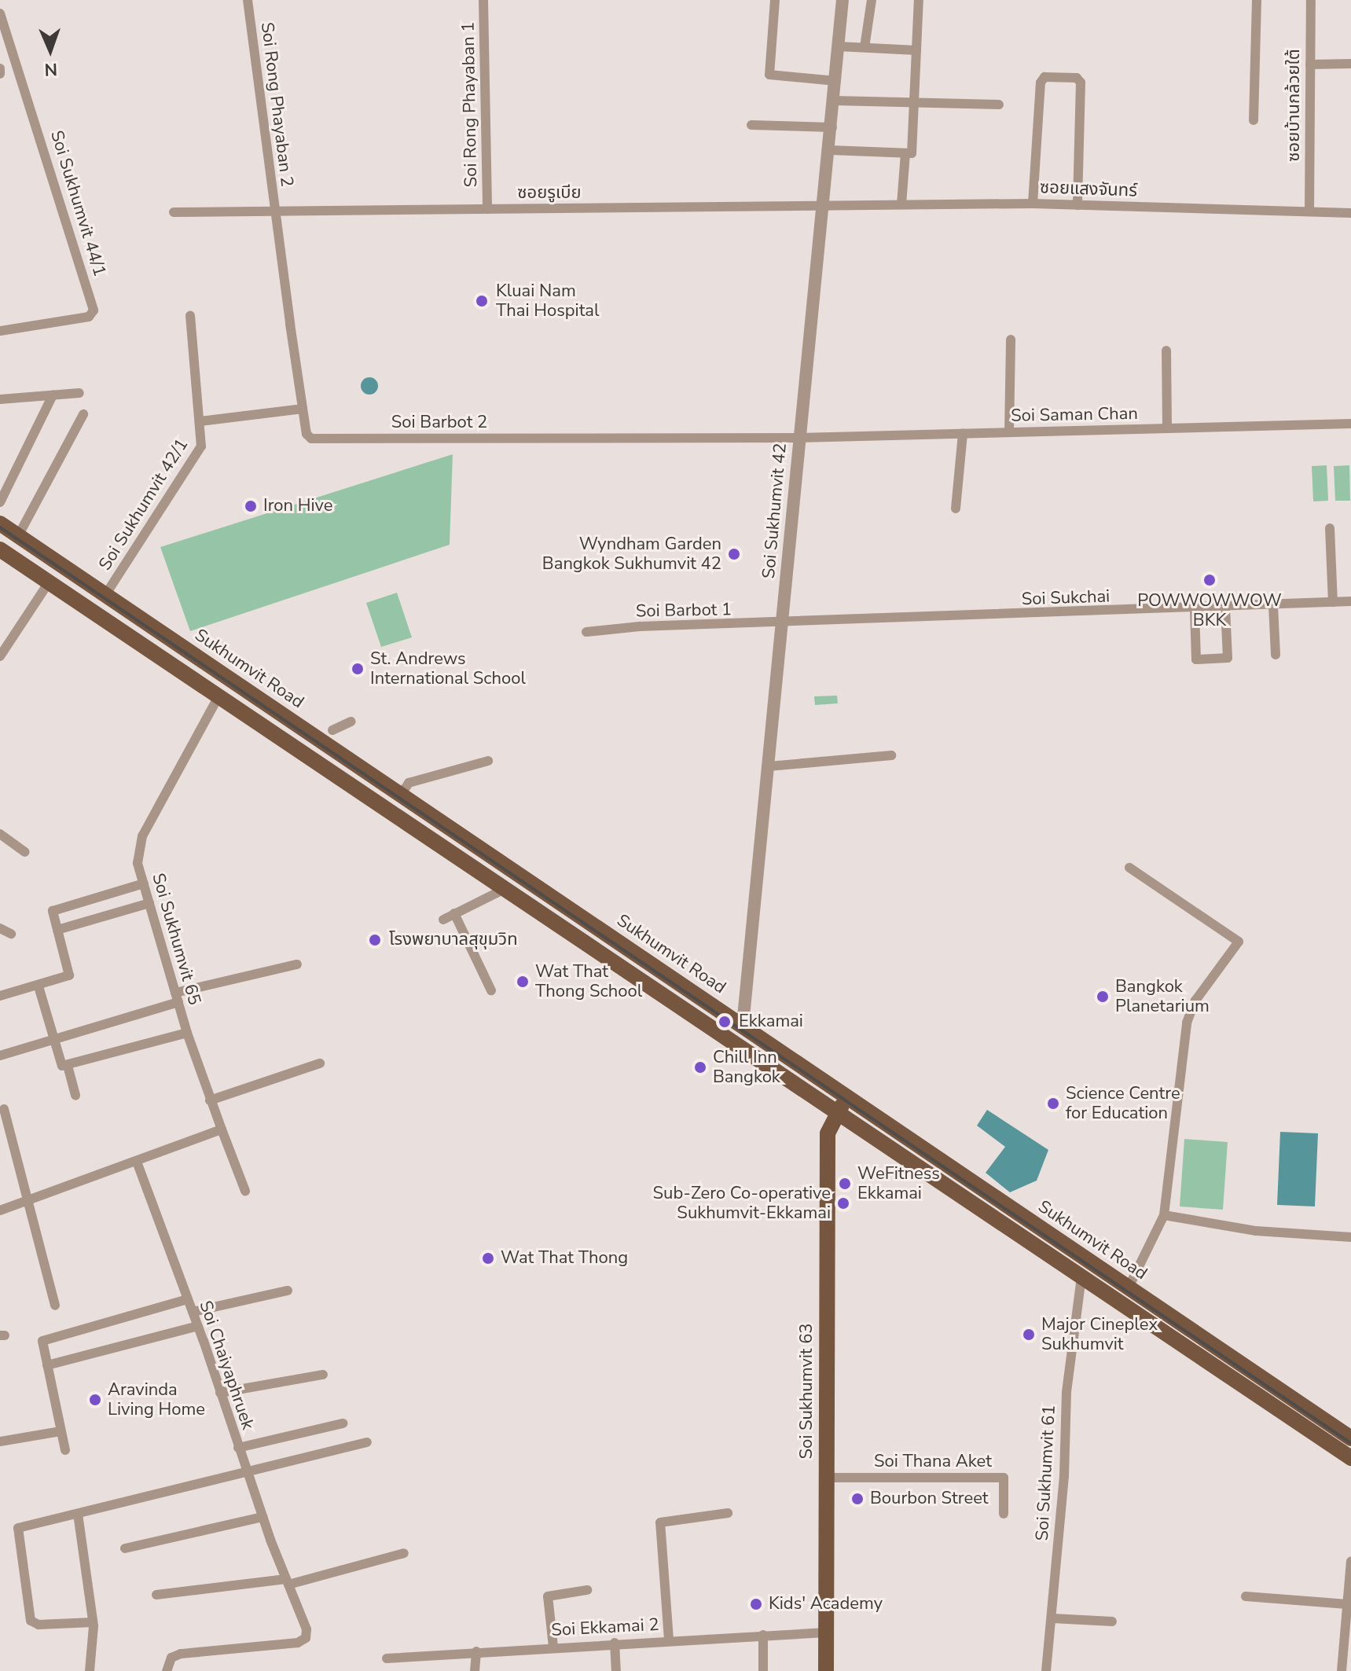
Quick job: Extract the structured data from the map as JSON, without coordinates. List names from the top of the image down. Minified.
{"streets":{"main road":["Sukhumvit Road","Soi Sukhumvit 63"],"street":["Soi Rong Phayaban 2","Soi Rong Phayaban 1","ซอยบ้านกล้วยใต้","ซอยแสงจันทร์","ซอยรูเบีย","Soi Sukhumvit 44/1","Soi Saman Chan","Soi Barbot 2","Soi Sukhumvit 42/1","Soi Sukhumvit 42","Soi Sukchai","Soi Barbot 1","Soi Sukhumvit 65","Soi Chaiyaphruek","Soi Thana Aket","Soi Sukhumvit 61","Soi Ekkamai 2"]},"crossings":[["Soi Rong Phayaban 2","ซอยรูเบีย"],["Soi Rong Phayaban 2","Soi Barbot 2"],["Soi Rong Phayaban 1","ซอยรูเบีย"],["ซอยบ้านกล้วยใต้","ซอยแสงจันทร์"],["ซอยแสงจันทร์","ซอยรูเบีย"],["ซอยแสงจันทร์","Soi Sukhumvit 42"],["ซอยรูเบีย","Soi Barbot 2"],["ซอยรูเบีย","Soi Sukhumvit 42"],["Soi Saman Chan","Soi Barbot 2"],["Soi Saman Chan","Soi Sukhumvit 42"],["Soi Barbot 2","Soi Sukhumvit 42"],["Soi Sukhumvit 42/1","Sukhumvit Road"],["Soi Sukhumvit 42","Soi Sukchai"],["Soi Sukhumvit 42","Soi Barbot 1"],["Soi Sukhumvit 42","Sukhumvit Road"],["Soi Sukchai","Soi Barbot 1"],["Soi Sukhumvit 63","Soi Thana Aket"],["Soi Sukhumvit 63","Soi Ekkamai 2"]],"places":["Kluai Nam Thai Hospital","Iron Hive","Wyndham Garden Bangkok Sukhumvit 42","POWWOWWOW BKK","St. Andrews International School","โรงพยาบาลสุขุมวิท","Wat That Thong School","Bangkok Planetarium","Ekkamai","Chill Inn Bangkok","Science Centre for Education","WeFitness Ekkamai","Sub-Zero Co-operative Sukhumvit-Ekkamai","Wat That Thong","Major Cineplex Sukhumvit","Aravinda Living Home","Bourbon Street","Kids' Academy"],"north":"bottom"}
